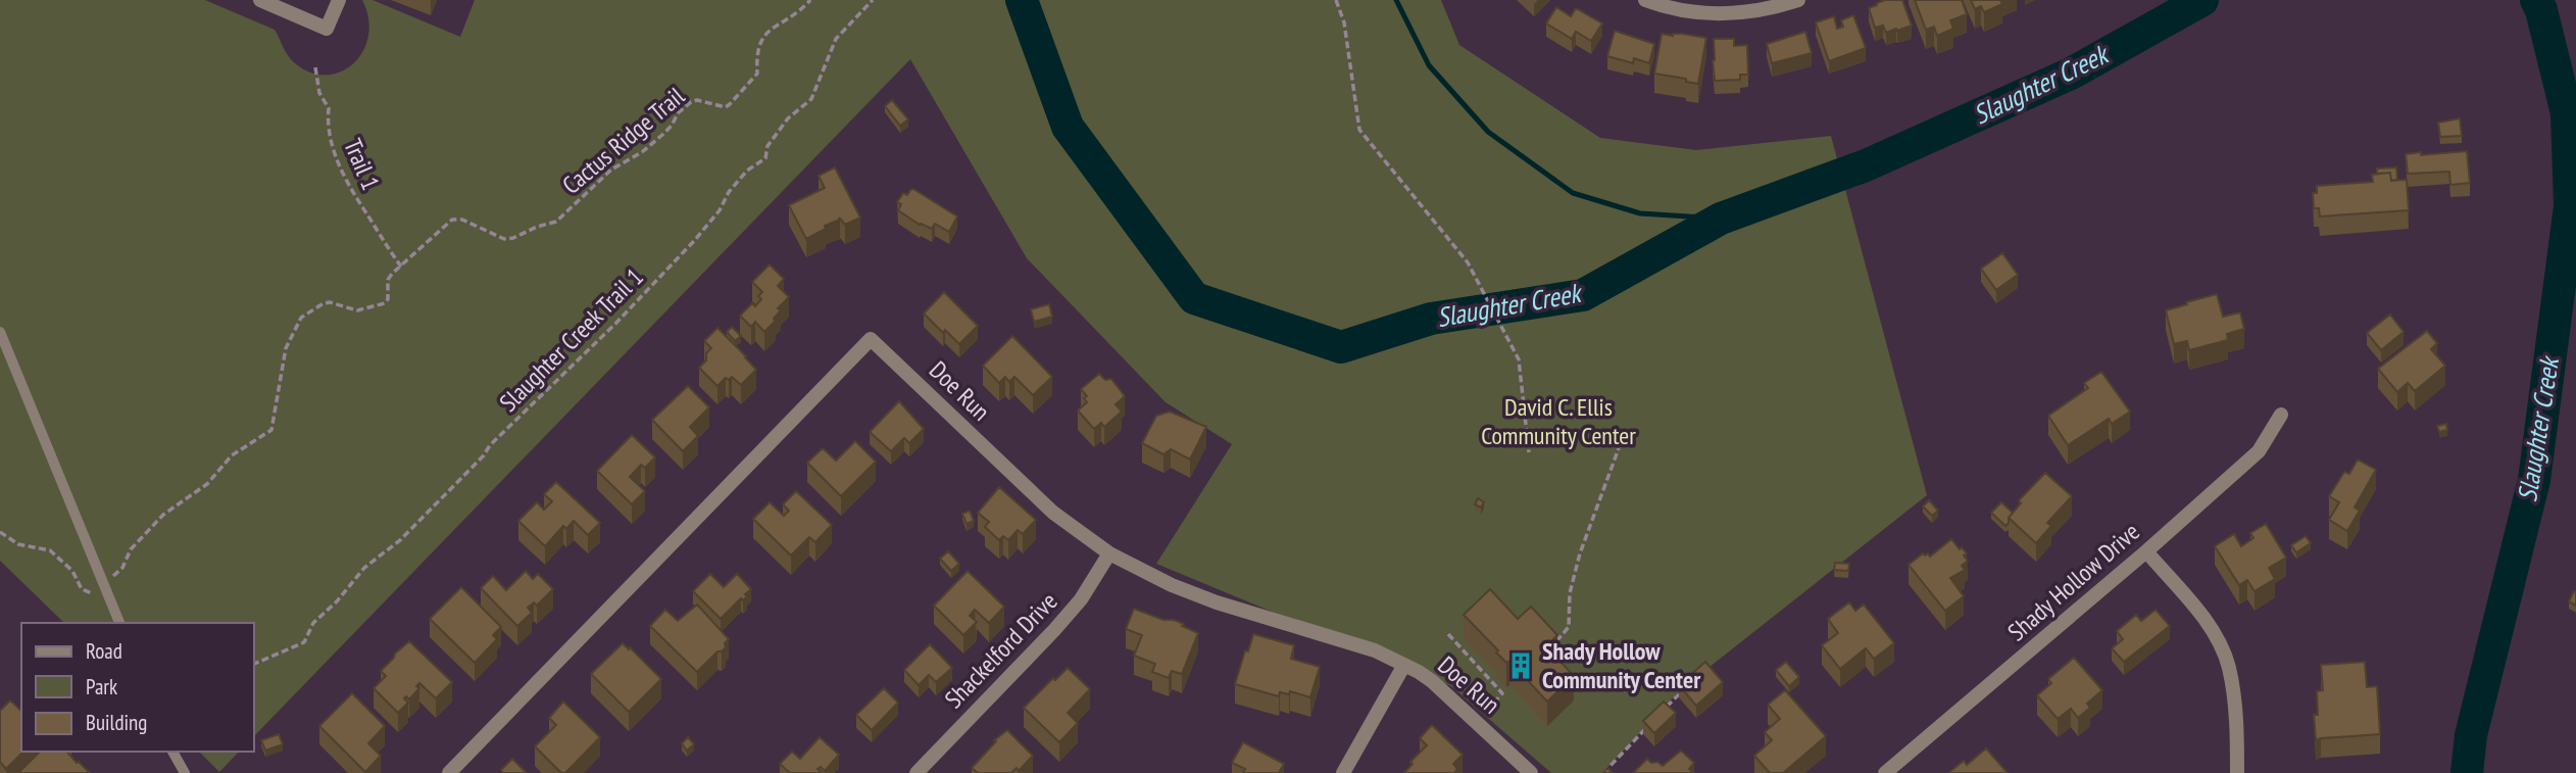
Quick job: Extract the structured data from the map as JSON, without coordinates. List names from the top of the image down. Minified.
{"streets":{"street":["Doe Run","Shady Hollow Drive","Shackelford Drive"],"path":["Cactus Ridge Trail","Trail 1","Slaughter Creek Trail 1"]},"crossings":[["Cactus Ridge Trail","Trail 1"],["Doe Run","Shackelford Drive"]],"water":["Slaughter Creek"],"parks":["David C. Ellis Community Center"],"places":{"building":["Shady Hollow Community Center"]},"legend":["Road","Park","Building"]}
